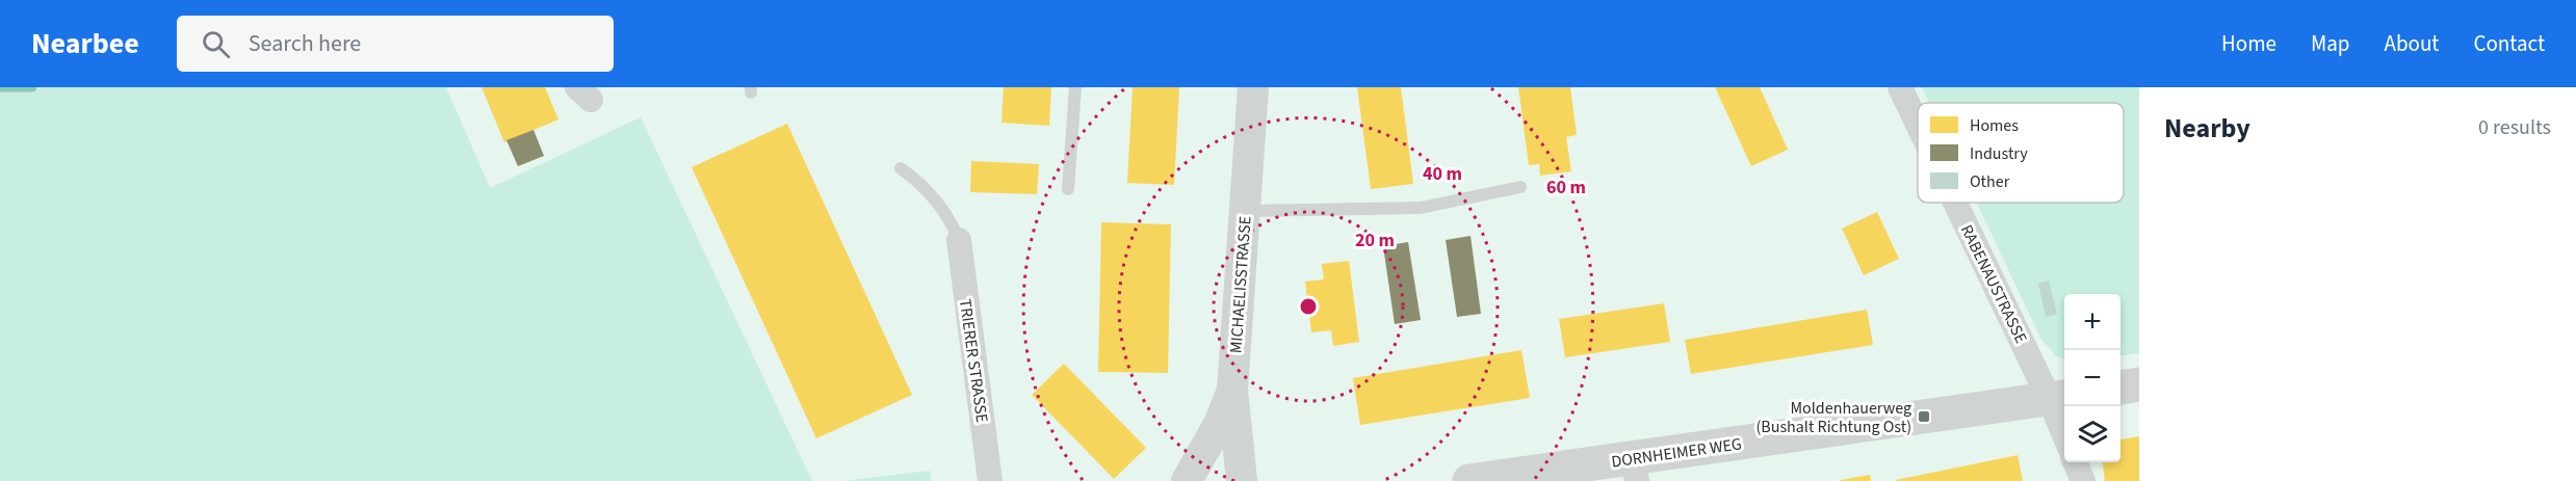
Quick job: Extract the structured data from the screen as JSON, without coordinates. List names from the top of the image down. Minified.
{"streets":{"main road":["DORNHEIMER WEG"],"street":["RABENAUSTRASSE","MICHAELISSTRASSE","TRIERER STRASSE"]},"crossings":[["RABENAUSTRASSE","DORNHEIMER WEG"]],"places":{"transit":["Moldenhauerweg (Bushalt Richtung Ost)"]},"legend":["Homes","Industry","Other"],"page":{"header":"Nearbee","search":"Search here","nav":["Home","Map","About","Contact"],"heading":["Nearby","0 results"],"map_buttons":["+","−"]},"rings":["40 m","60 m","20 m"]}
